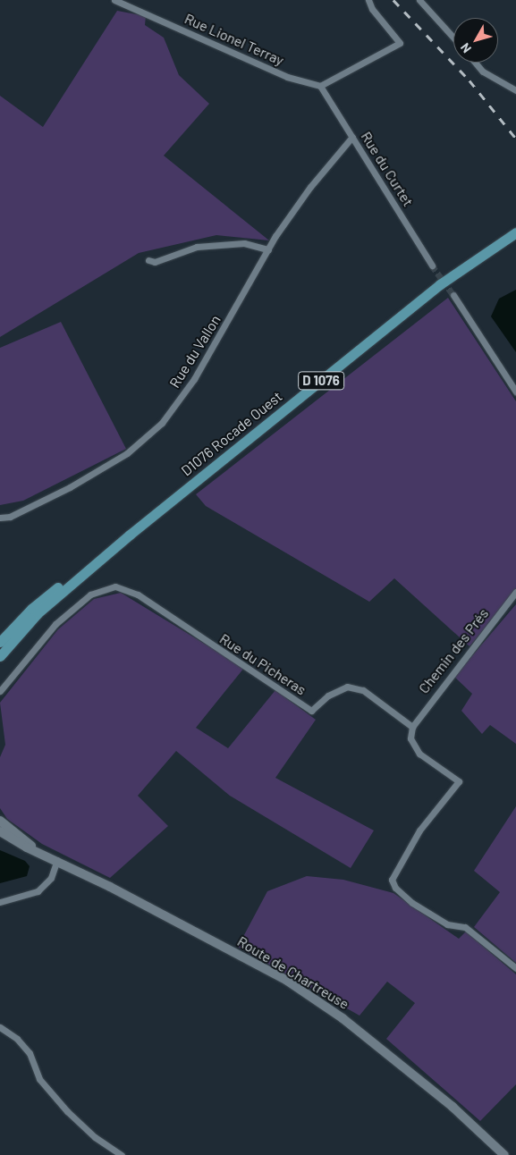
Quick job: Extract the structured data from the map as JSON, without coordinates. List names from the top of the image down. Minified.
{"streets":{"main road":["D 1076","D1076 Rocade Ouest","Route de Chartreuse"],"street":["Rue Lionel Terray","Rue du Curtet","Rue du Vallon","Chemin des Prés","Rue du Picheras"]},"crossings":[["Rue Lionel Terray","Rue du Curtet"],["Rue du Curtet","Rue du Vallon"],["D 1076","D1076 Rocade Ouest"],["Chemin des Prés","Rue du Picheras"]],"north":"bottom left"}
